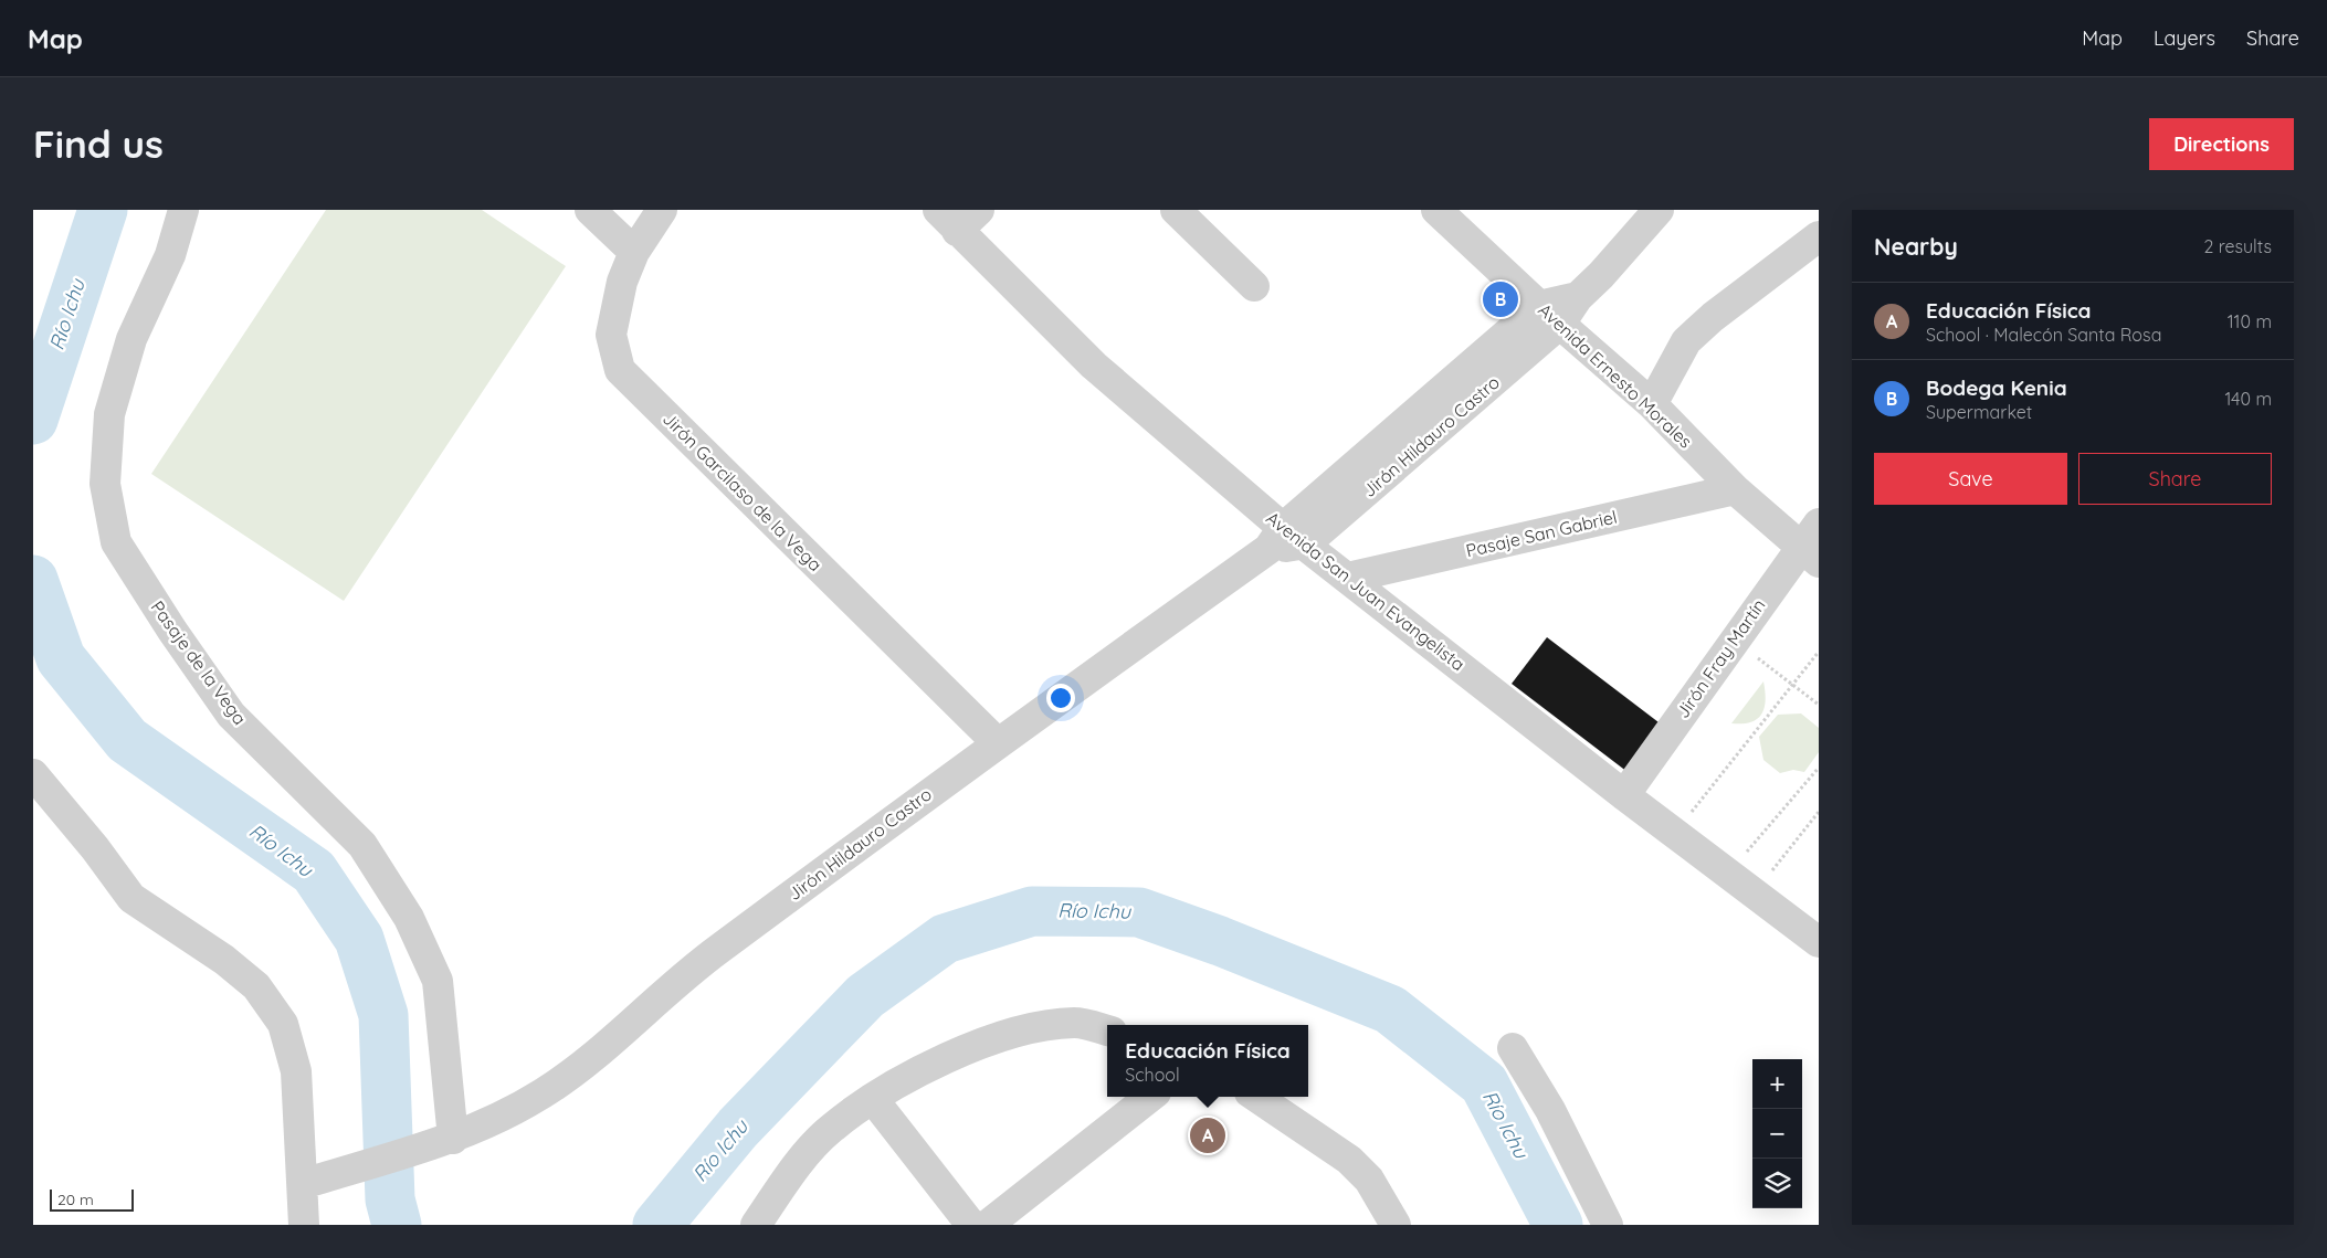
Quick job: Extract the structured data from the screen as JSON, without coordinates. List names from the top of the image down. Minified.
{"streets":{"street":["Avenida Ernesto Morales","Jirón Hildauro Castro","Jirón Garcilaso de la Vega","Pasaje San Gabriel","Avenida San Juan Evangelista","Jirón Fray Martín","Pasaje de la Vega"]},"crossings":[["Avenida Ernesto Morales","Jirón Hildauro Castro"],["Avenida Ernesto Morales","Pasaje San Gabriel"],["Avenida Ernesto Morales","Jirón Fray Martín"],["Jirón Hildauro Castro","Jirón Garcilaso de la Vega"],["Jirón Hildauro Castro","Avenida San Juan Evangelista"],["Jirón Hildauro Castro","Pasaje de la Vega"],["Pasaje San Gabriel","Avenida San Juan Evangelista"],["Avenida San Juan Evangelista","Jirón Fray Martín"]],"water":["Río Ichu"],"scale_bar":"20 m","page":{"header":"Map","nav":["Map","Layers","Share"],"buttons":["Directions",["Save","Share"]],"title":"Find us","heading":["Nearby","2 results"],"pins":["B","A"],"list":[{"mark":"A","name":"Educación Física","note":"School · Malecón Santa Rosa","value":"110 m"},{"mark":"B","name":"Bodega Kenia","note":"Supermarket","value":"140 m"}],"popup":["Educación Física","School"],"map_buttons":["+","−"],"scale":"20 m"}}
